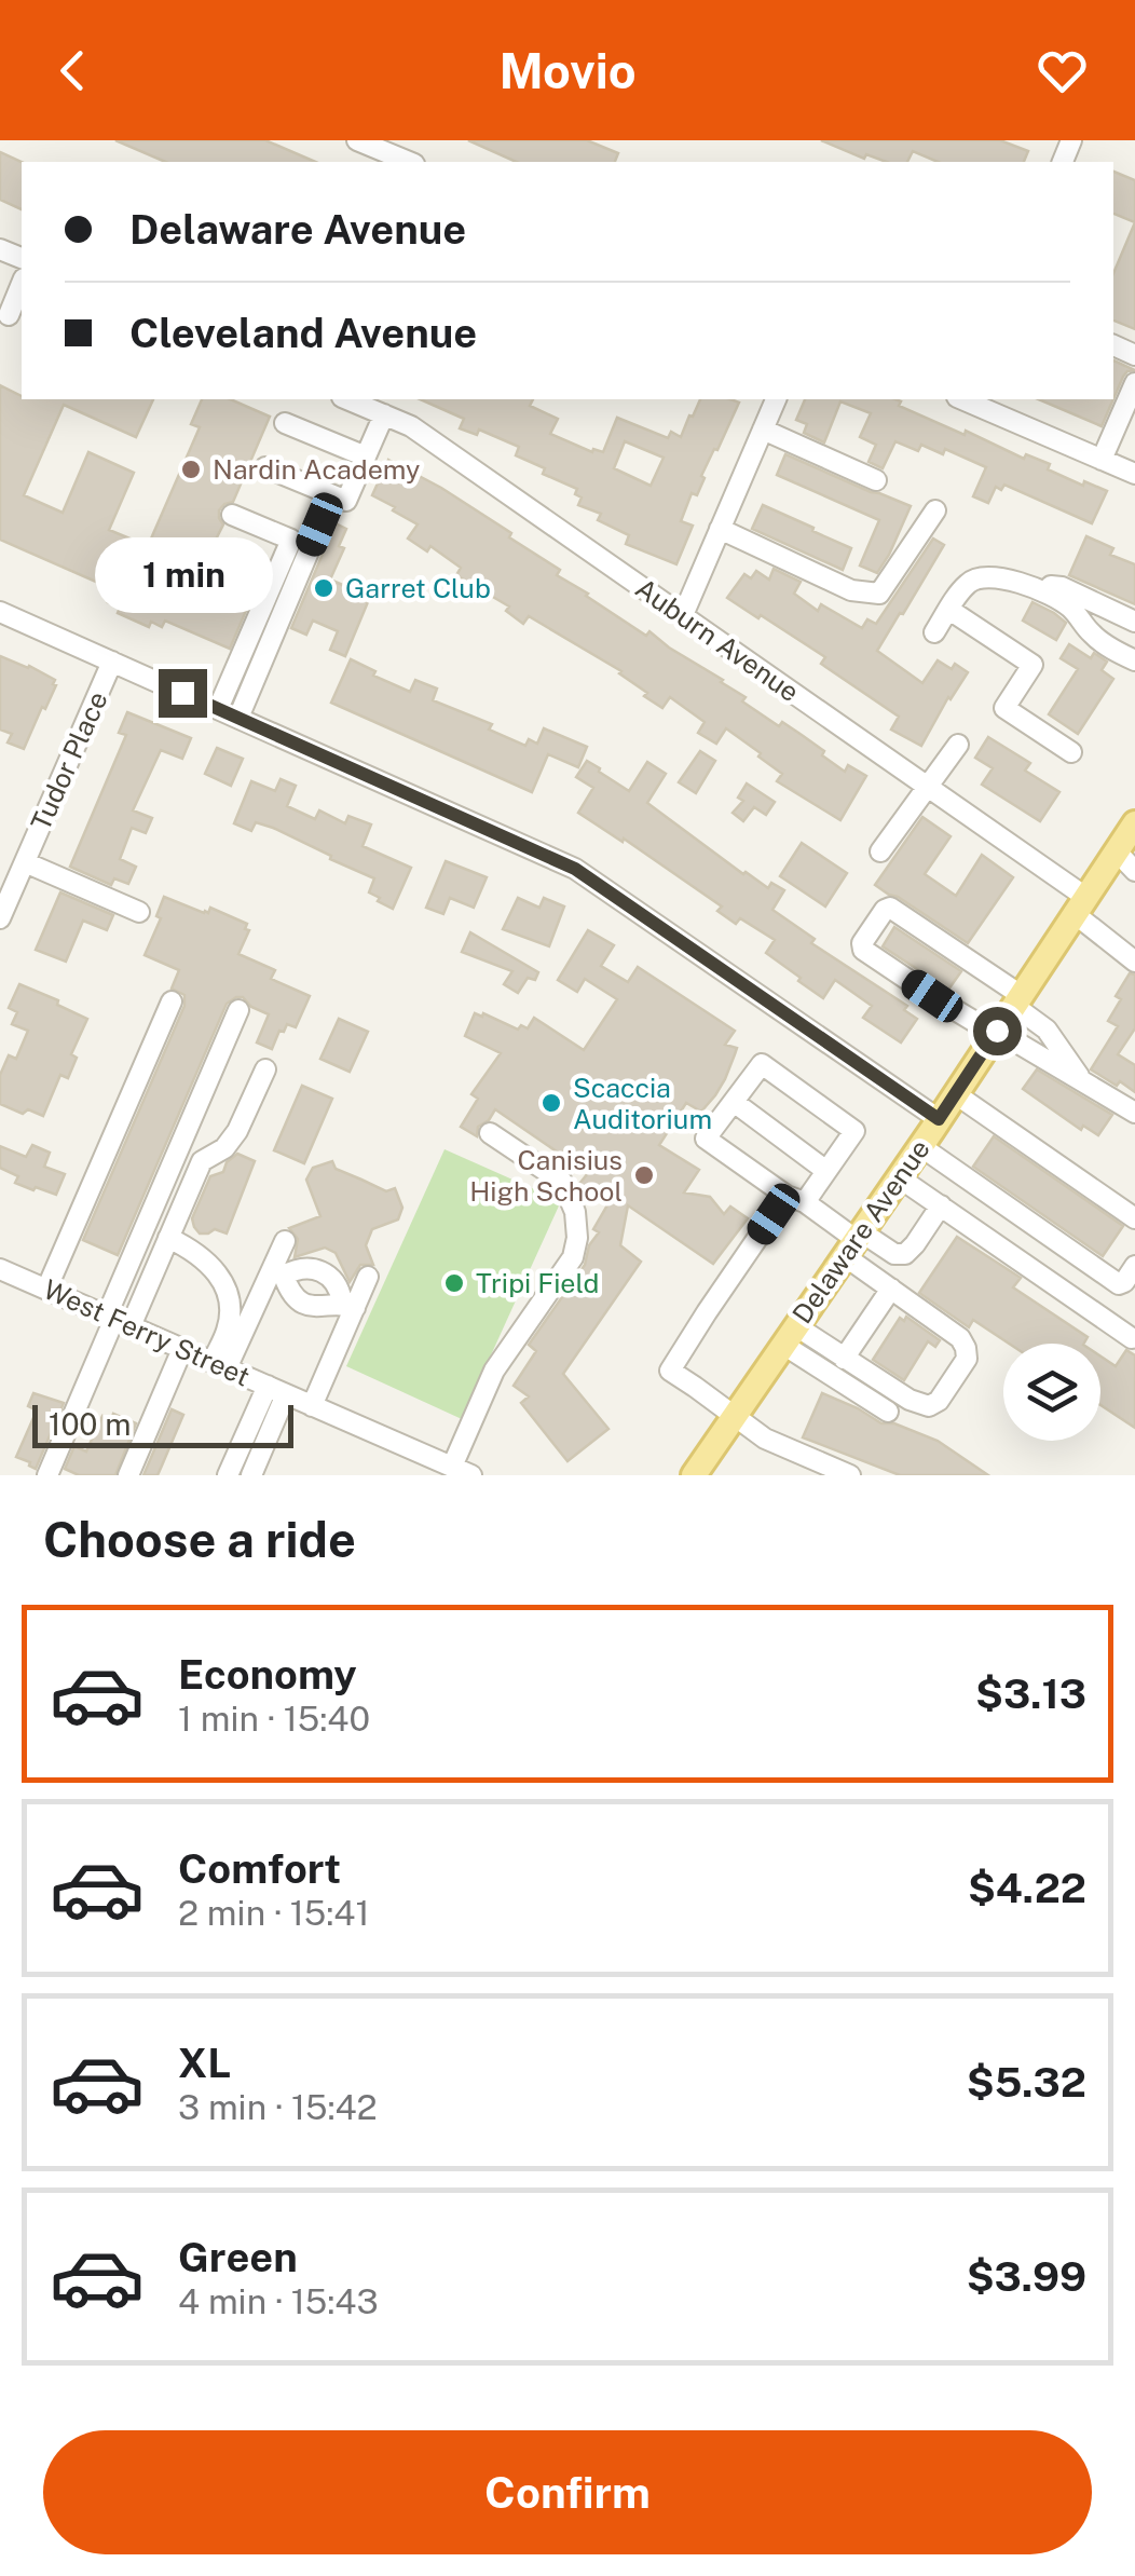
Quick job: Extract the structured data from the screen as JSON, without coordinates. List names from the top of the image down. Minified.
{"streets":{"main road":["Delaware Avenue"],"street":["Auburn Avenue","Tudor Place","West Ferry Street"]},"crossings":[["Auburn Avenue","Delaware Avenue"]],"places":["Nardin Academy","Garret Club","Scaccia Auditorium","Canisius High School","Tripi Field"],"scale_bar":"100 m","page":{"header":"Movio","banner":["Delaware Avenue","Cleveland Avenue"],"bubble":"1 min","scale":"100 m","heading":"Choose a ride","list":[{"name":"Economy","note":"1 min · 15:40","value":"$3.13"},{"name":"Comfort","note":"2 min · 15:41","value":"$4.22"},{"name":"XL","note":"3 min · 15:42","value":"$5.32"},{"name":"Green","note":"4 min · 15:43","value":"$3.99"}],"buttons":"Confirm"}}
